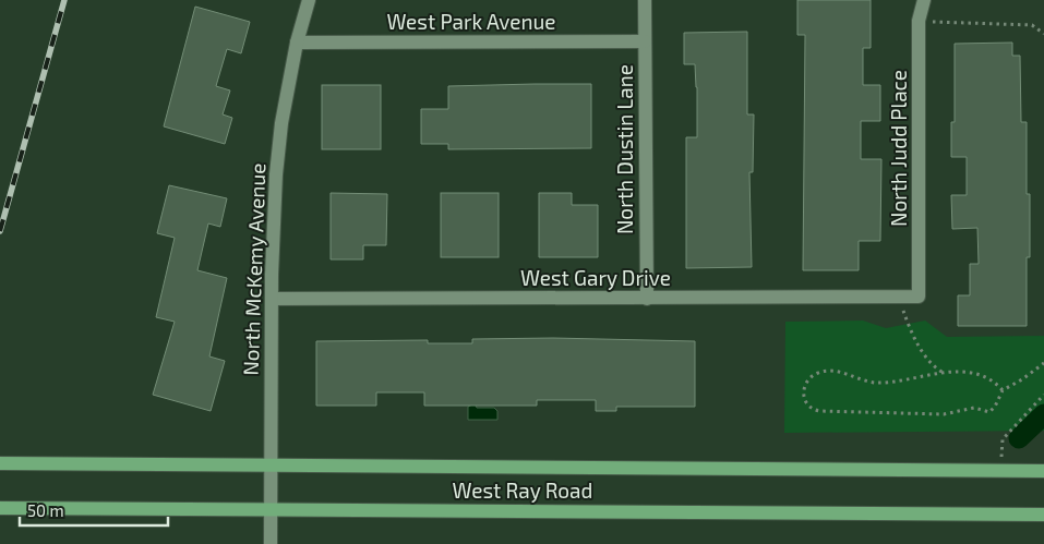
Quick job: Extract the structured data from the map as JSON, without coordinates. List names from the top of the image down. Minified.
{"streets":{"main road":["West Ray Road"],"street":["West Park Avenue","North Judd Place","North Dustin Lane","North McKemy Avenue","West Gary Drive"]},"crossings":[["West Park Avenue","North Dustin Lane"],["West Park Avenue","North McKemy Avenue"],["North Judd Place","West Gary Drive"],["North Dustin Lane","West Gary Drive"],["North McKemy Avenue","West Gary Drive"],["North McKemy Avenue","West Ray Road"]],"scale_bar":"50 m"}
